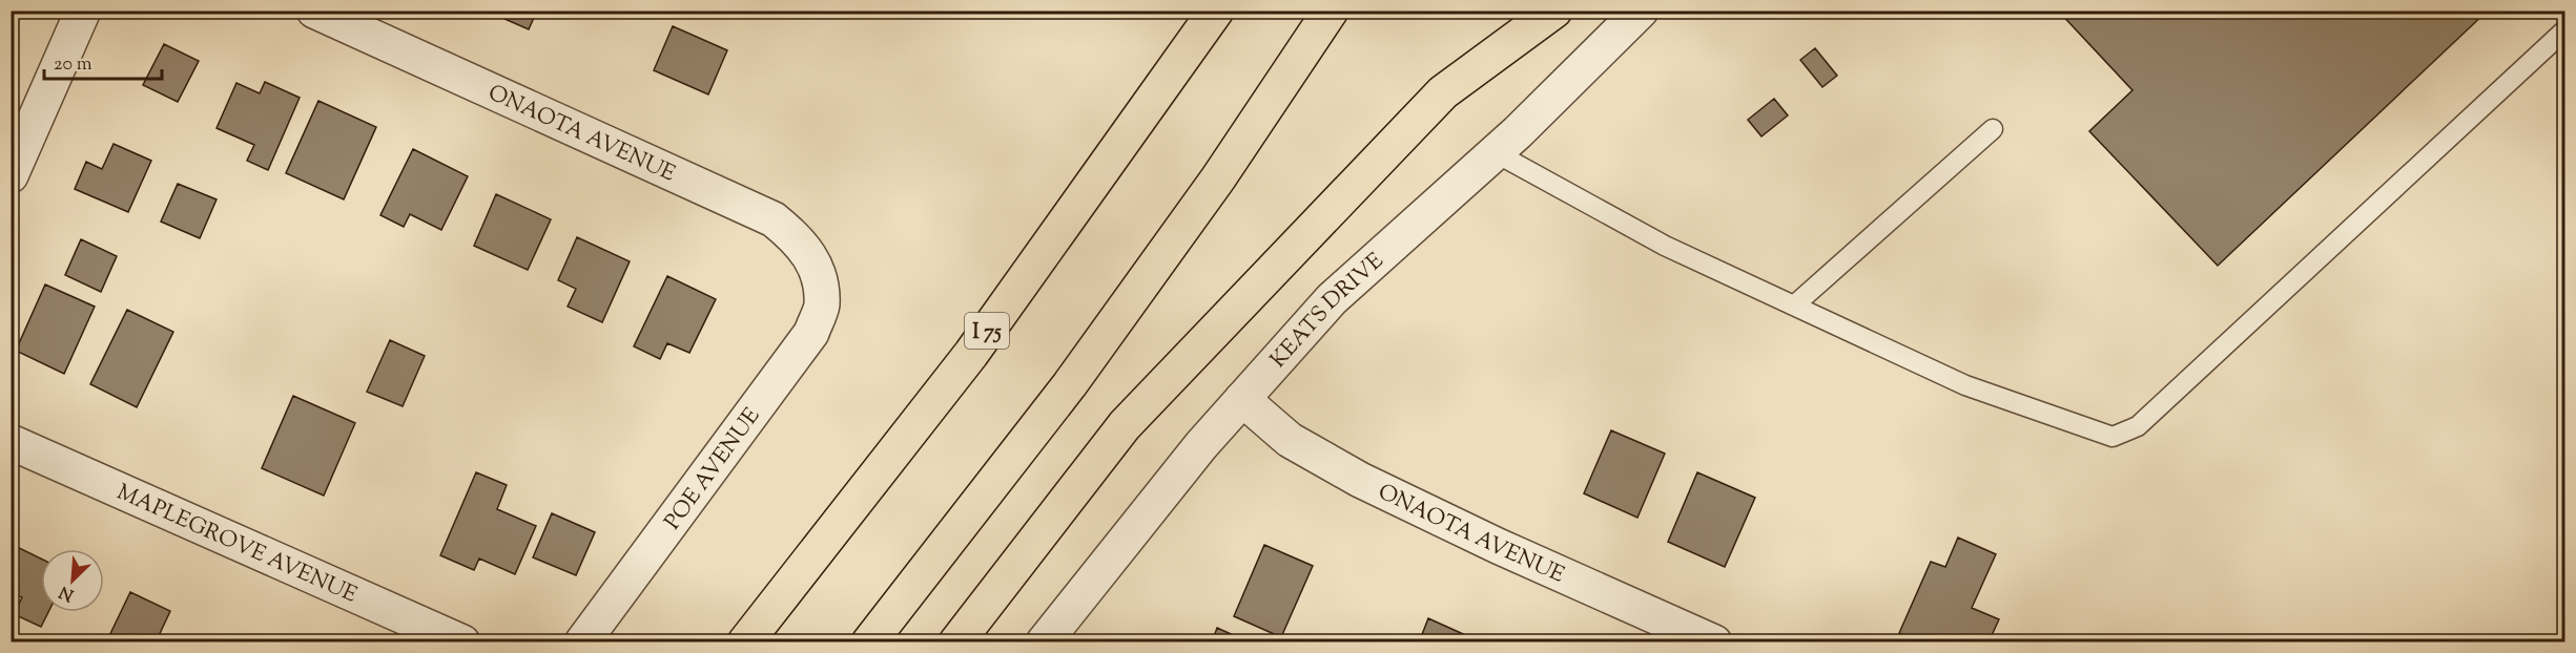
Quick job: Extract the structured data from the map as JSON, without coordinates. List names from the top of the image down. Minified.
{"streets":{"highway":["I 75"],"street":["ONAOTA AVENUE","KEATS DRIVE","POE AVENUE","MAPLEGROVE AVENUE"]},"crossings":[["ONAOTA AVENUE","KEATS DRIVE"],["ONAOTA AVENUE","POE AVENUE"]],"scale_bar":"20 m","north":"bottom left"}
